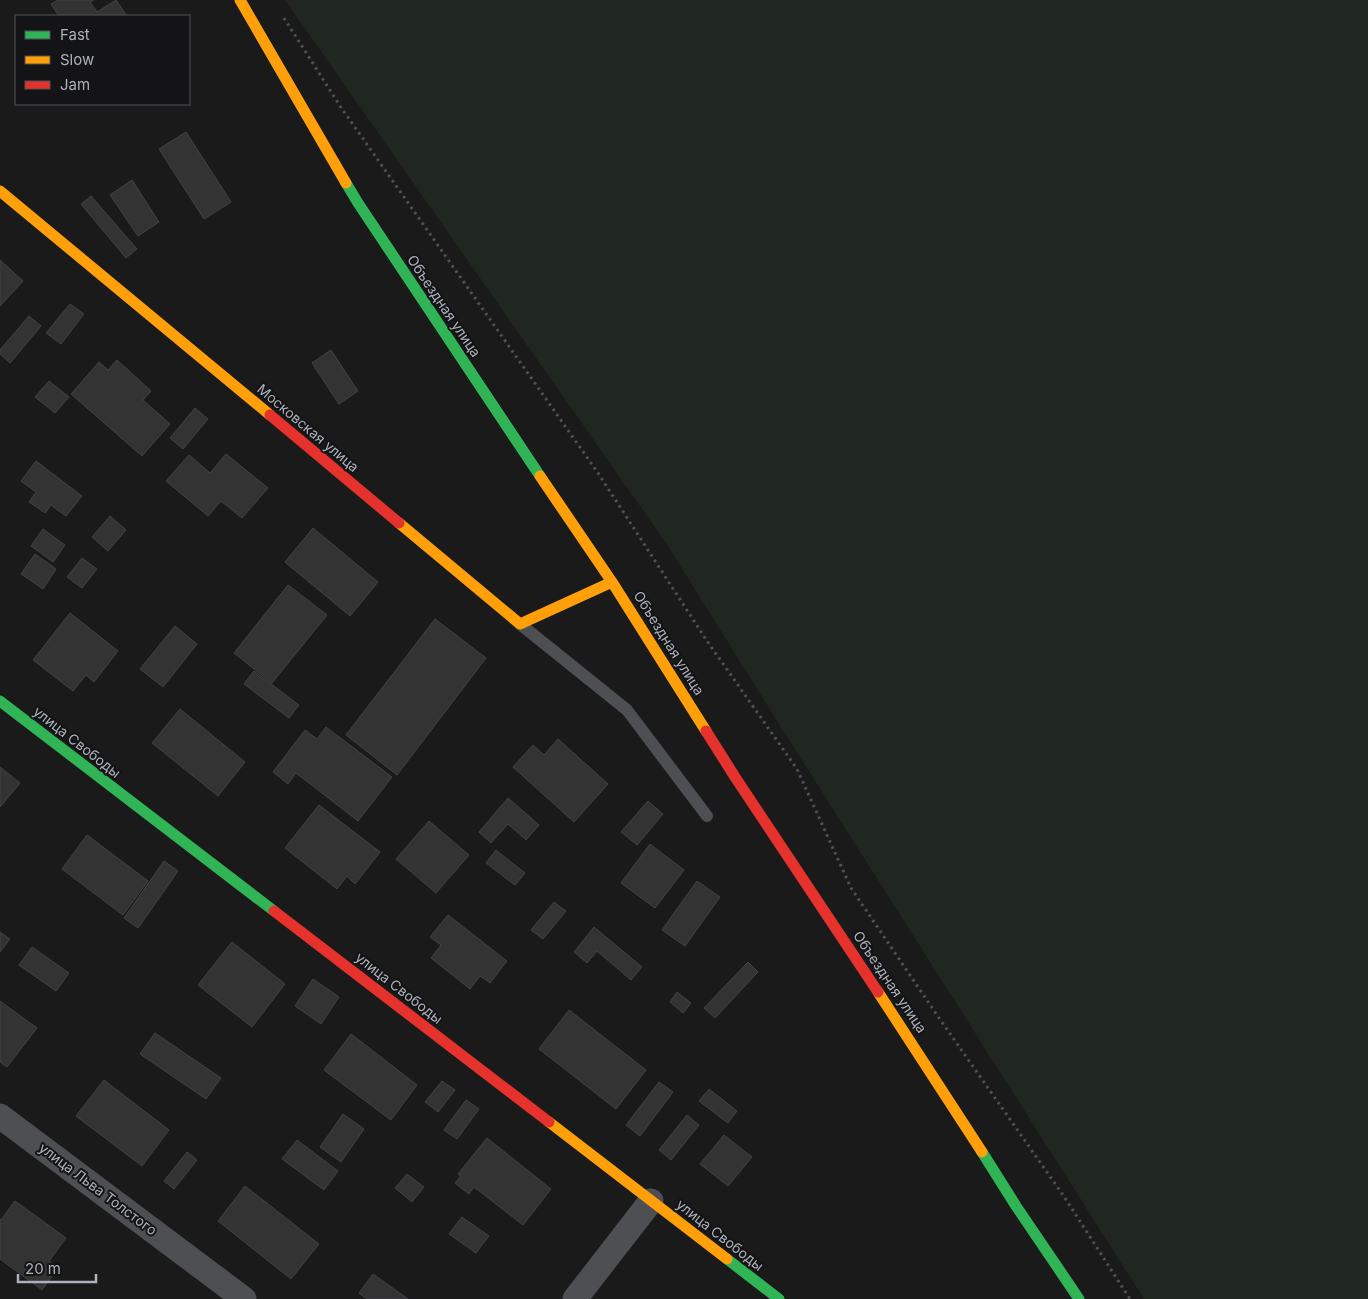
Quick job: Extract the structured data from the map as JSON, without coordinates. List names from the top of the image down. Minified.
{"streets":{"street":["Объездная улица","Московская улица","улица Свободы","улица Льва Толстого"]},"legend":["Fast","Slow","Jam"],"scale_bar":"20 m"}
